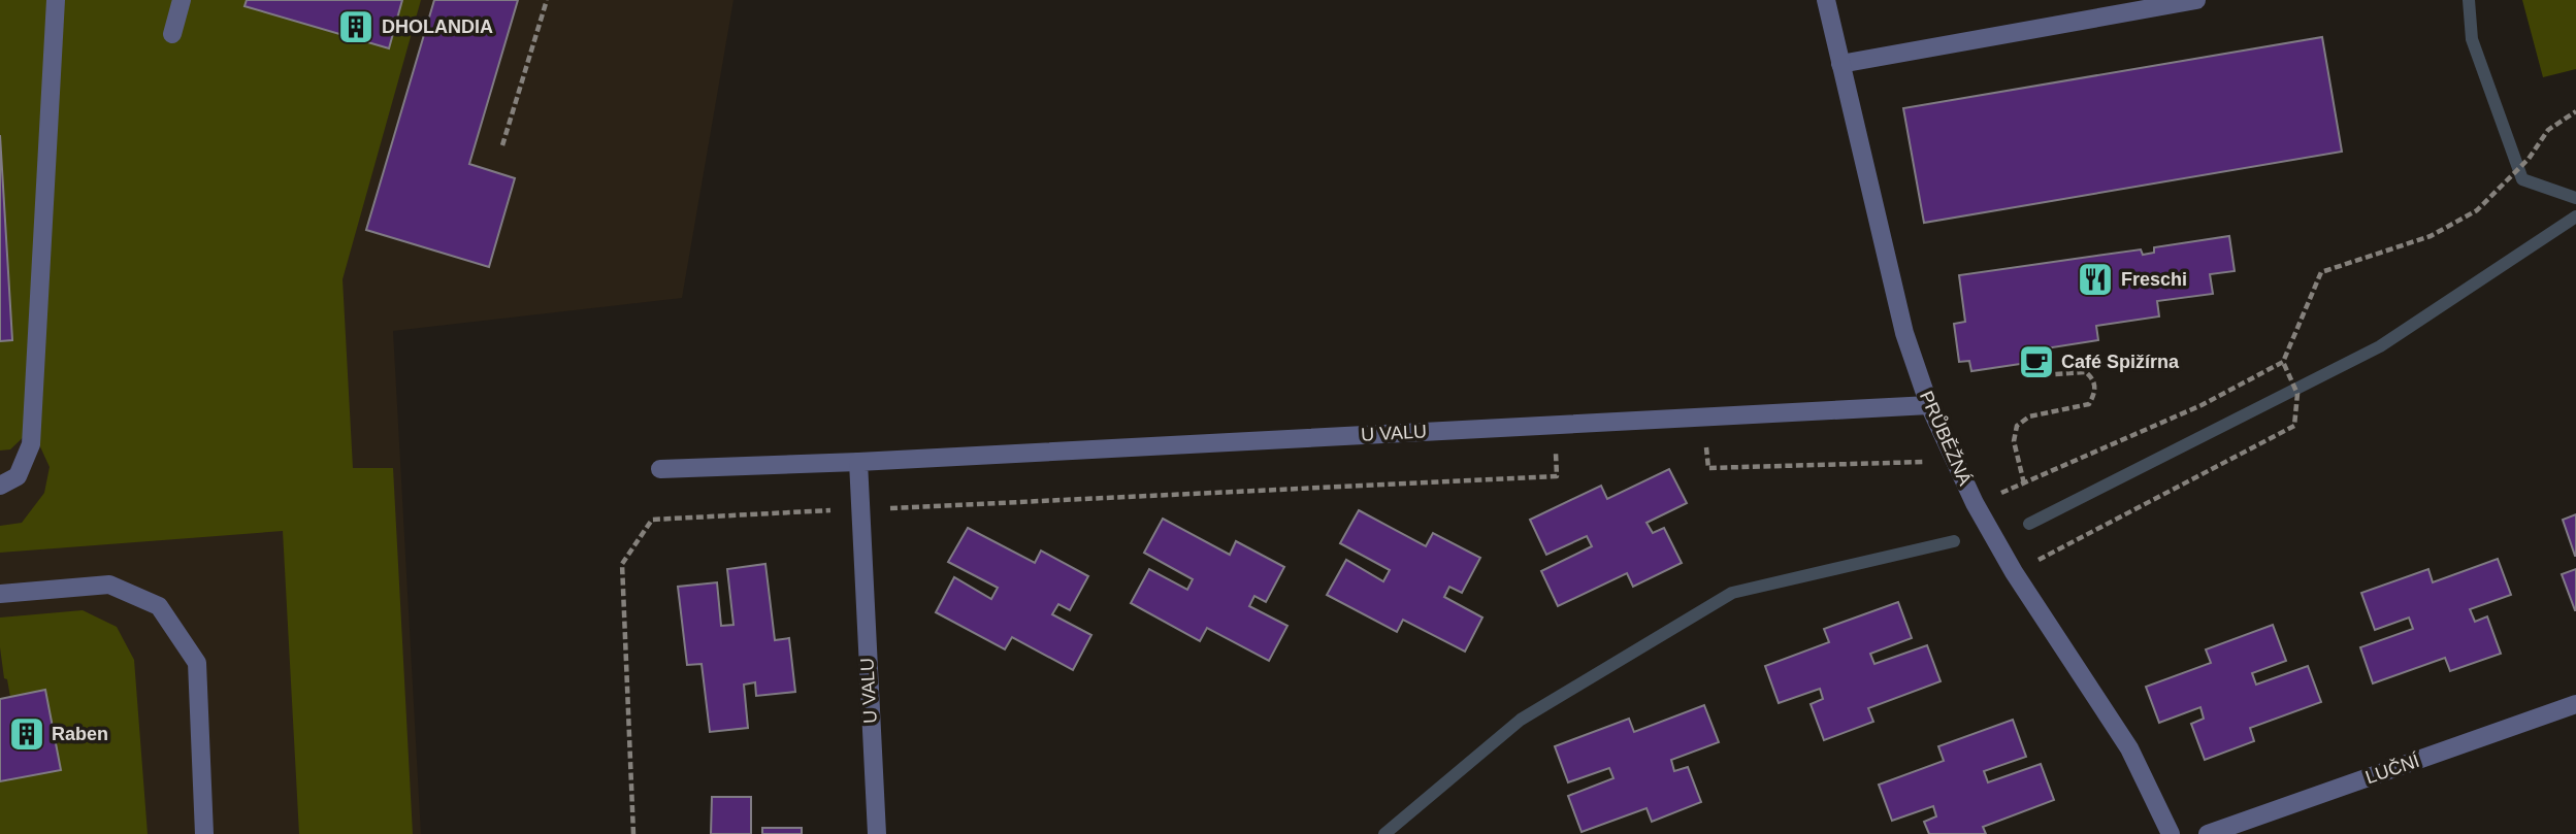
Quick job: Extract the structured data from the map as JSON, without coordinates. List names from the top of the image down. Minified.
{"streets":{"street":["U VALU","PRŮBĚŽNÁ","LUČNÍ"]},"crossings":[["U VALU","PRŮBĚŽNÁ"]],"places":{"building":["DHOLANDIA","Raben"],"restaurant":["Freschi"],"cafe":["Café Spižírna"]}}
